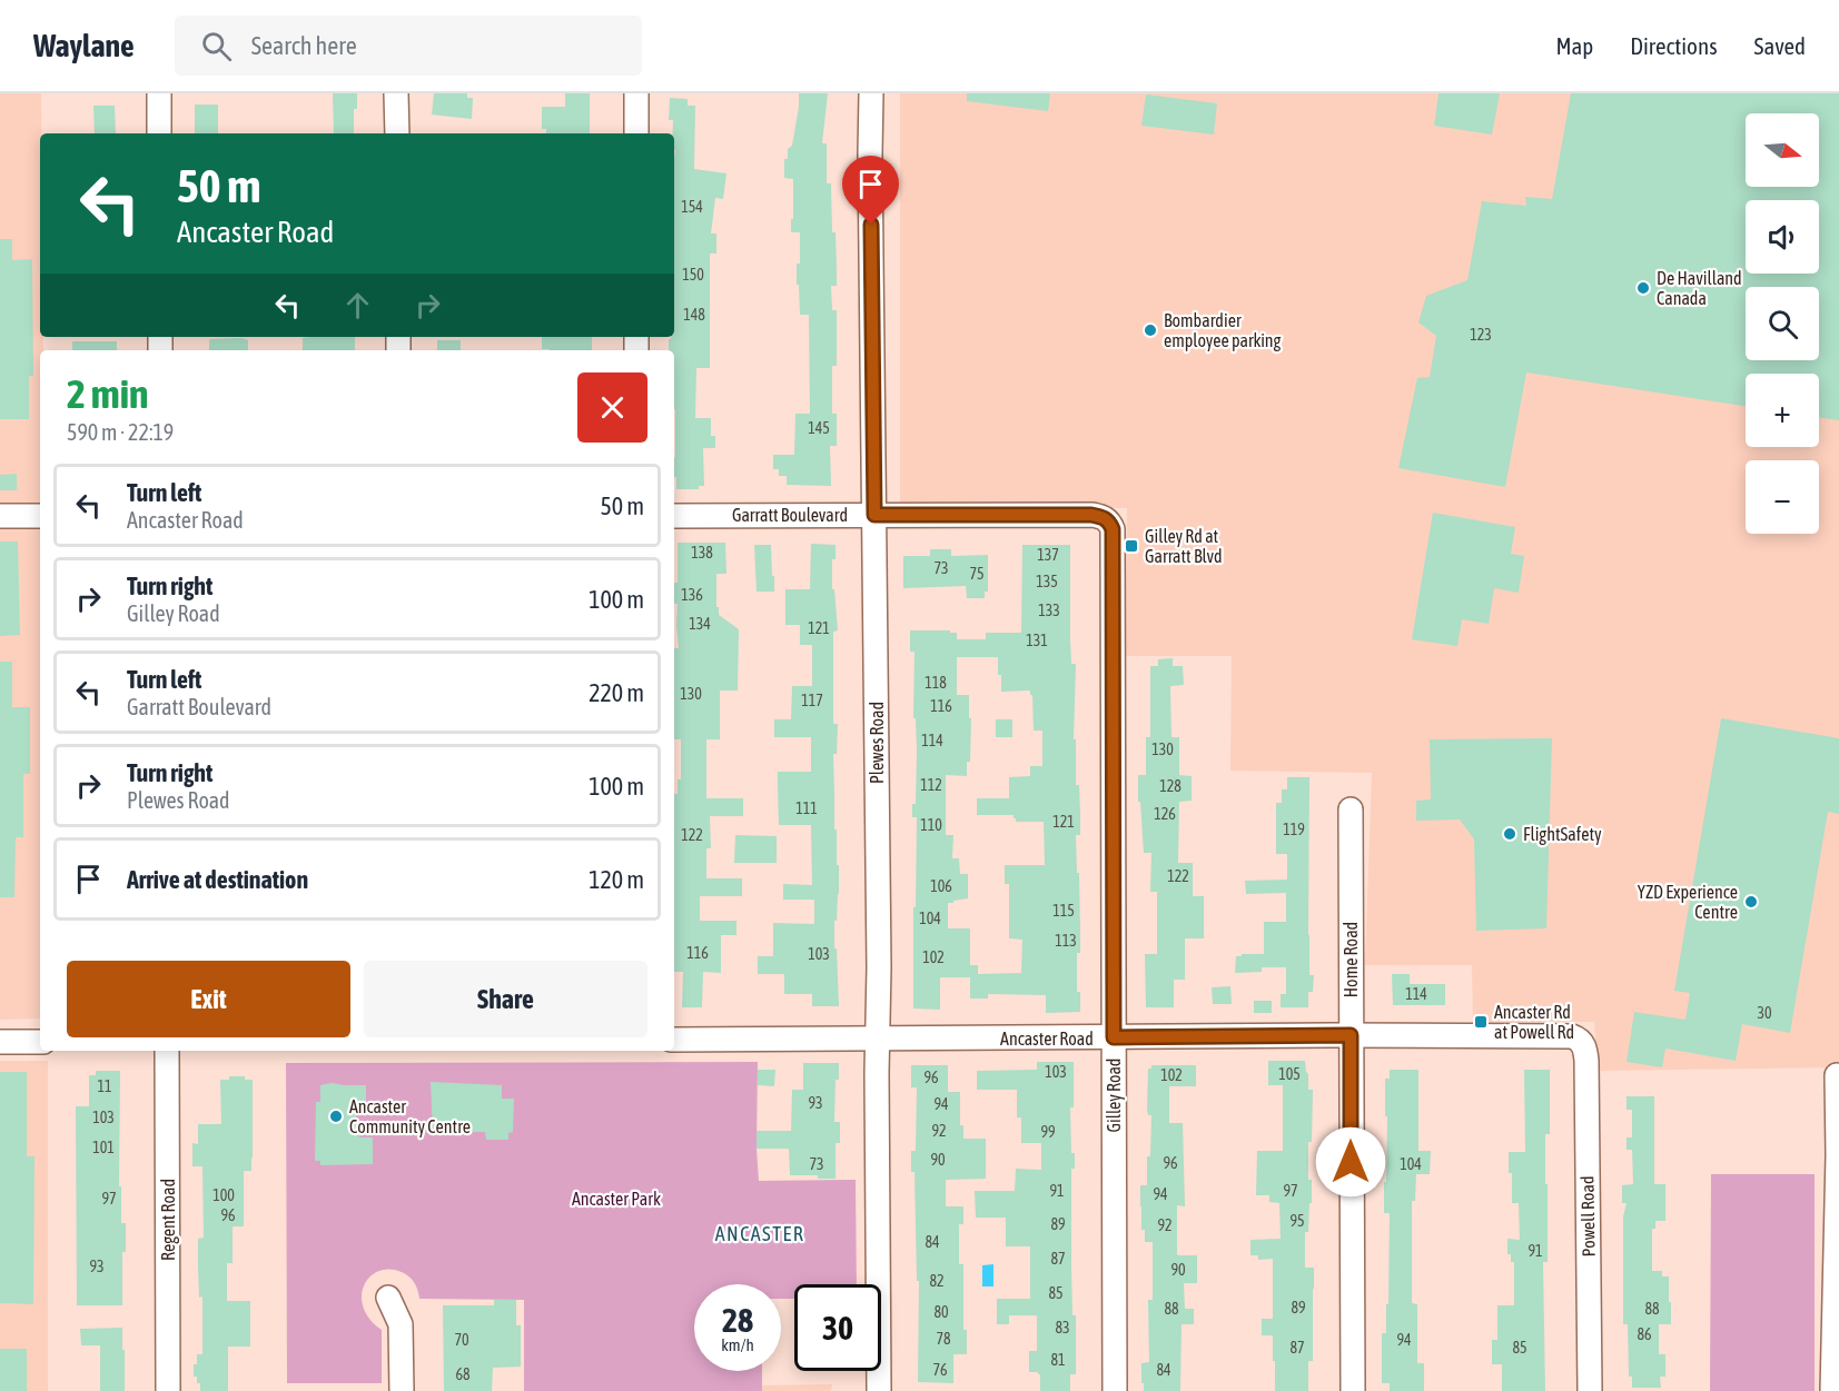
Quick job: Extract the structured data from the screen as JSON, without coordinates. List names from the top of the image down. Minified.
{"streets":{"street":["Garratt Boulevard","Plewes Road","Home Road","Ancaster Road","Gilley Road","Powell Road","Regent Road"]},"crossings":[["Garratt Boulevard","Plewes Road"],["Garratt Boulevard","Gilley Road"],["Plewes Road","Ancaster Road"],["Home Road","Ancaster Road"],["Ancaster Road","Gilley Road"],["Ancaster Road","Powell Road"]],"districts":["ANCASTER"],"parks":["Ancaster Park"],"places":{"other":["De Havilland Canada","Bombardier employee parking","FlightSafety","YZD Experience Centre","Ancaster Community Centre"],"transit":["Gilley Rd at Garratt Blvd","Ancaster Rd at Powell Rd"]},"house_numbers":["154","150","148","123","145","138","137","73","75","135","136","133","134","121","131","118","130","117","116","114","130","112","128","111","126","121","110","119","122","122","106","115","104","113","116","103","102","114","30","103","105","102","96","11","93","94","103","92","99","101","90","96","73","104","91","97","94","100","97","96","95","89","92","84","91","87","93","90","82","85","89","88","88","80","83","86","78","70","94","87","85","81","76","84","68"],"north":"right","page":{"header":"Waylane","search":"Search here","nav":["Map","Directions","Saved"],"map_buttons":["+","−"],"turn":["50 m","Ancaster Road"],"heading":["2 min","590 m · 22:19"],"list":[{"name":"Turn left","note":"Ancaster Road","value":"50 m"},{"name":"Turn right","note":"Gilley Road","value":"100 m"},{"name":"Turn left","note":"Garratt Boulevard","value":"220 m"},{"name":"Turn right","note":"Plewes Road","value":"100 m"},{"name":"Arrive at destination","value":"120 m"}],"buttons":["Exit","Share"],"speed":"28 km/h","limit":"30"}}
